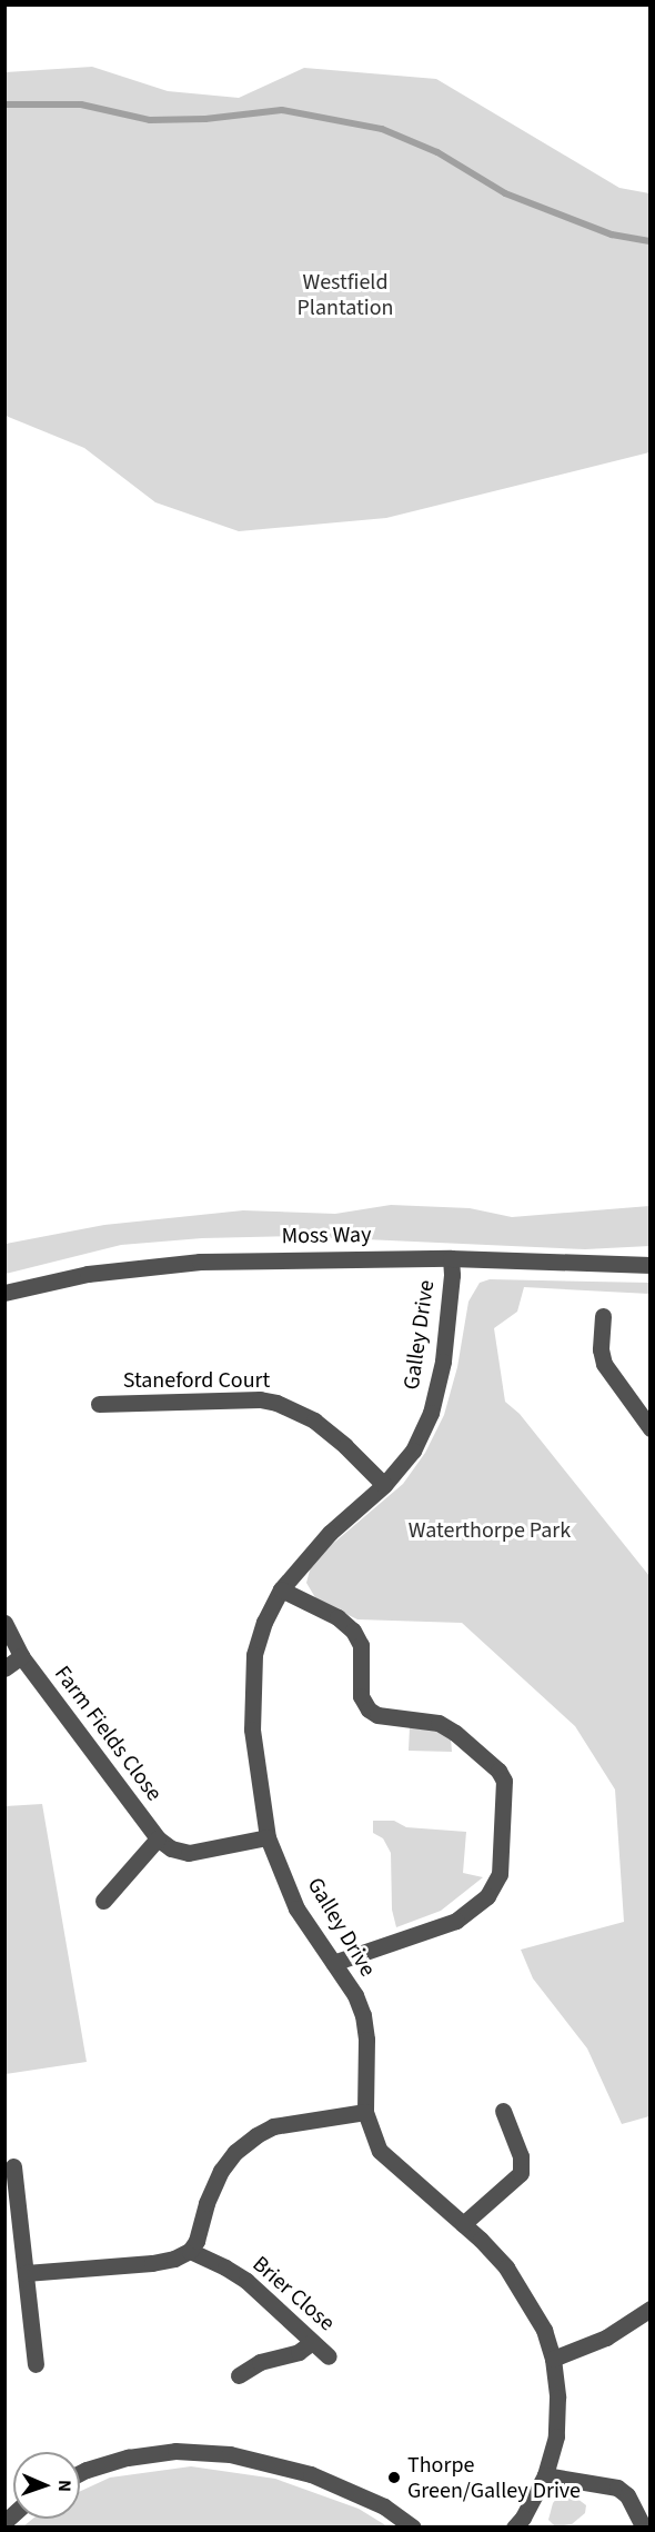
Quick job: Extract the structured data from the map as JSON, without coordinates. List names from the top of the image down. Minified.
{"streets":{"street":["Moss Way","Galley Drive","Staneford Court","Farm Fields Close","Brier Close"]},"crossings":[["Moss Way","Galley Drive"],["Galley Drive","Staneford Court"],["Galley Drive","Farm Fields Close"]],"parks":["Westfield Plantation","Waterthorpe Park"],"places":["Thorpe Green/Galley Drive"],"north":"right"}
